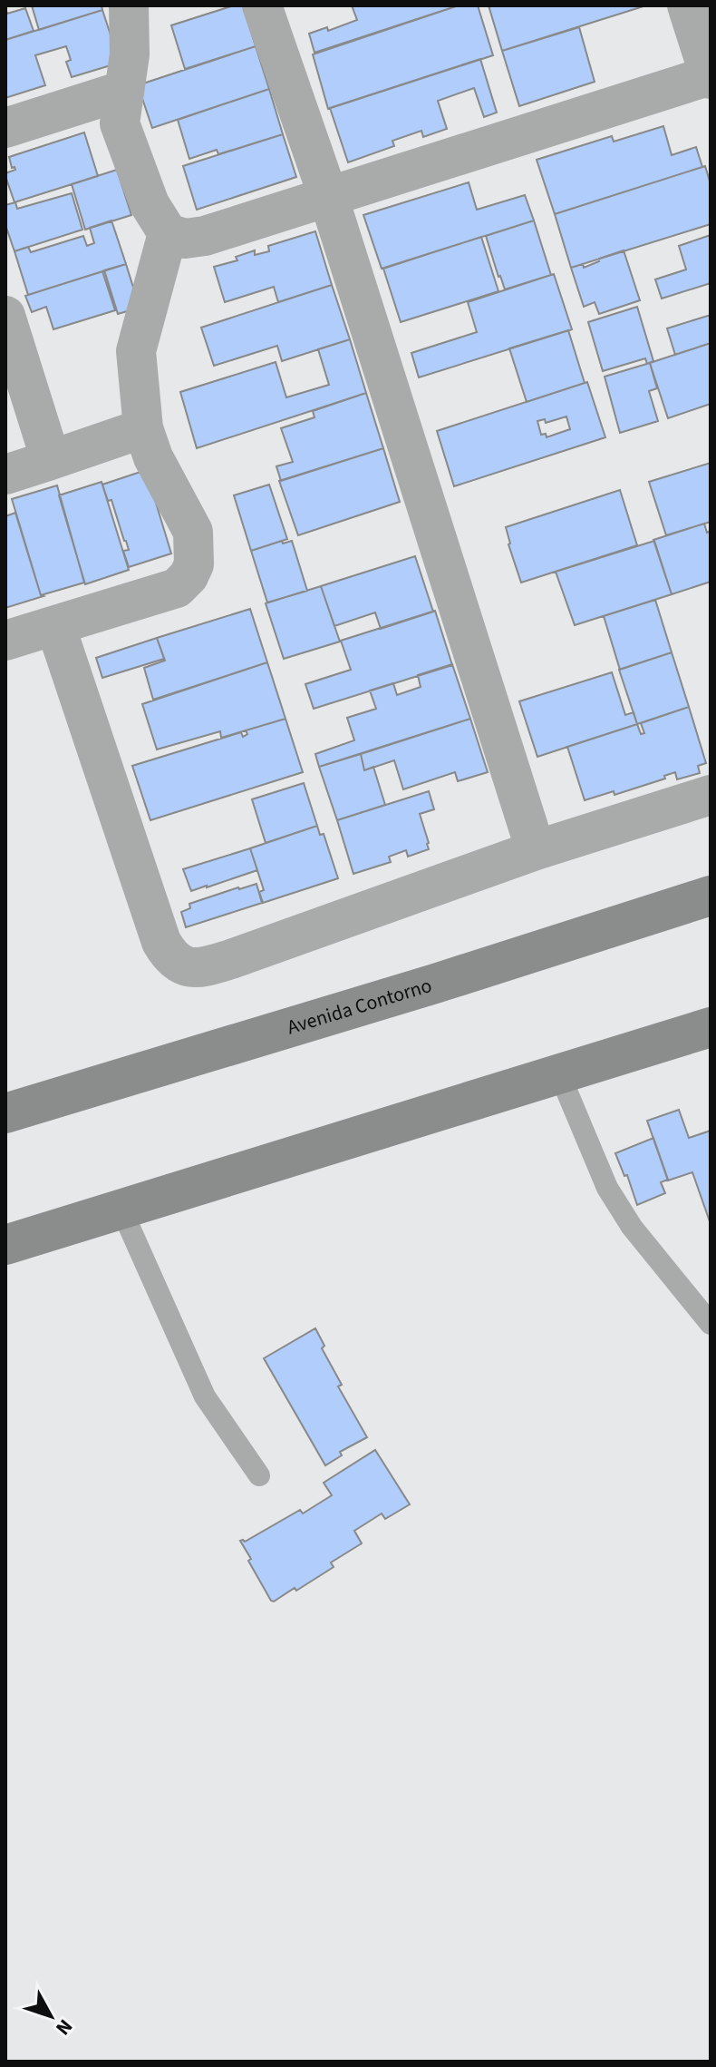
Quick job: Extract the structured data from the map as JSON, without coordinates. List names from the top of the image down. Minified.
{"streets":{"main road":["Avenida Contorno"]},"north":"bottom right"}
